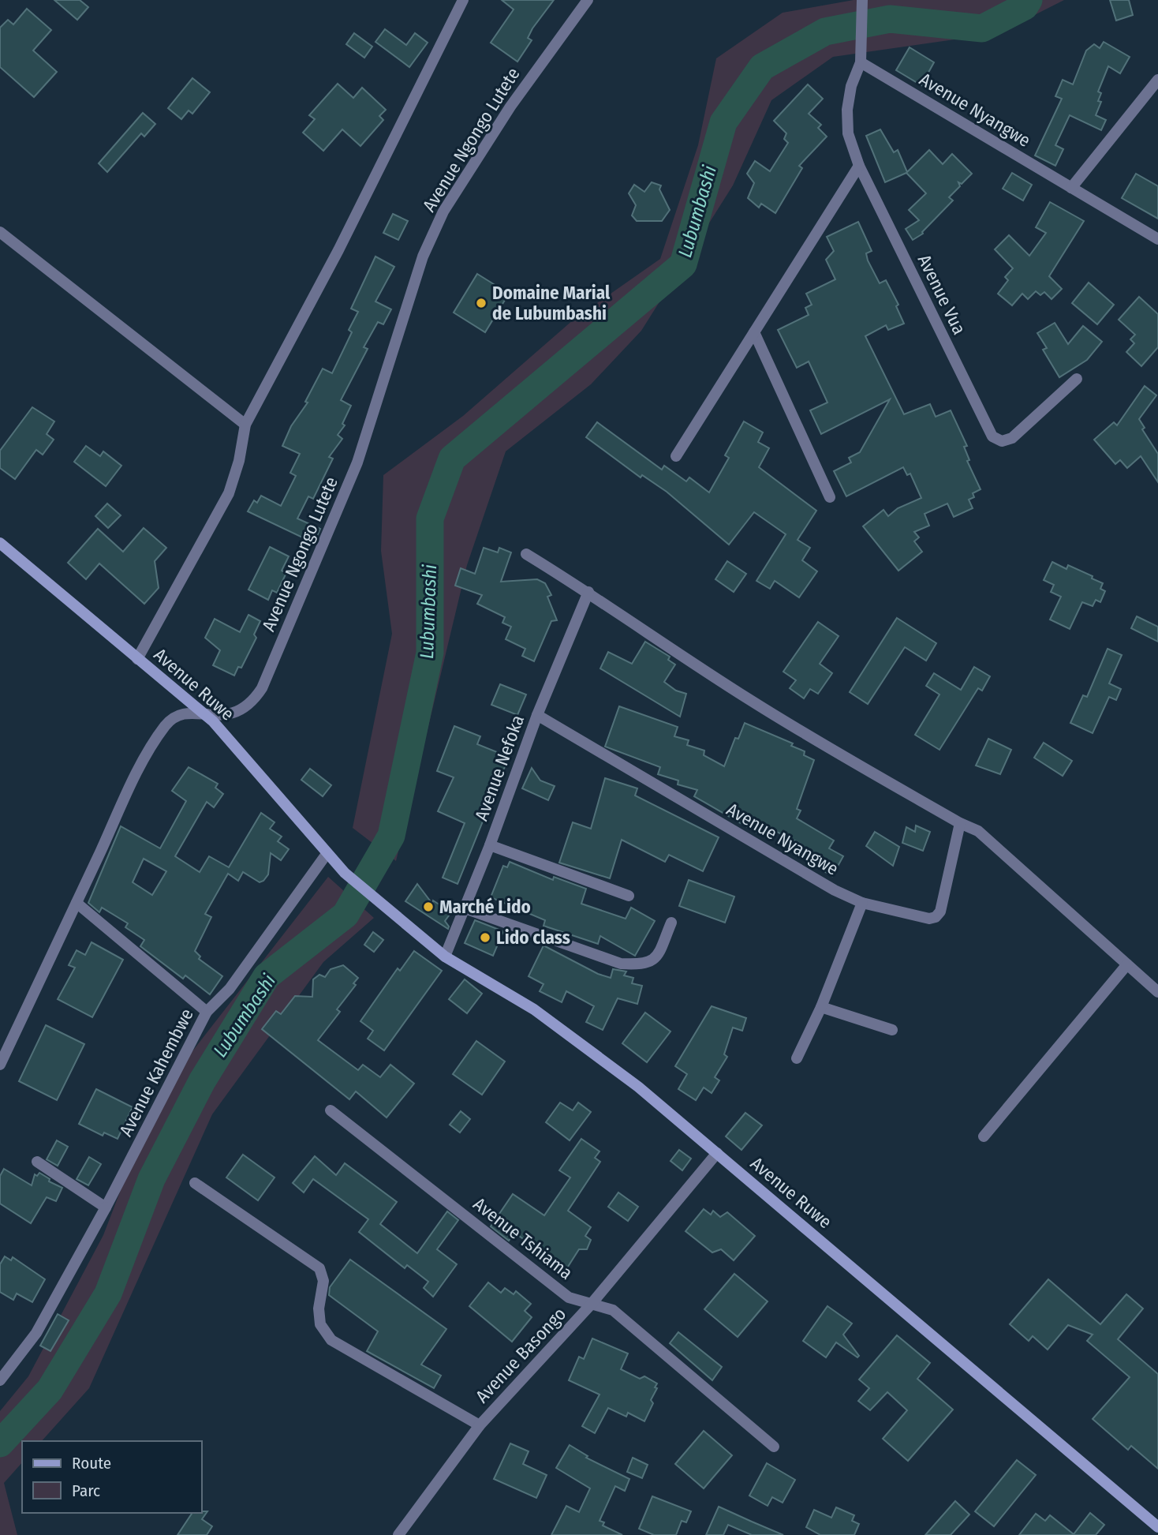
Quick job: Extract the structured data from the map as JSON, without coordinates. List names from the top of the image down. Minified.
{"streets":{"street":["Avenue Nyangwe","Avenue Ngongo Lutete","Avenue Vua","Avenue Ruwe","Avenue Nefoka","Avenue Kahembwe","Avenue Tshiama","Avenue Basongo"]},"crossings":[["Avenue Nyangwe","Avenue Vua"],["Avenue Nyangwe","Avenue Nefoka"],["Avenue Ngongo Lutete","Avenue Ruwe"],["Avenue Ruwe","Avenue Nefoka"],["Avenue Ruwe","Avenue Kahembwe"],["Avenue Ruwe","Avenue Basongo"],["Avenue Tshiama","Avenue Basongo"]],"water":["Lubumbashi"],"places":["Domaine Marial de Lubumbashi","Marché Lido","Lido class"],"legend":["Route","Parc"]}
